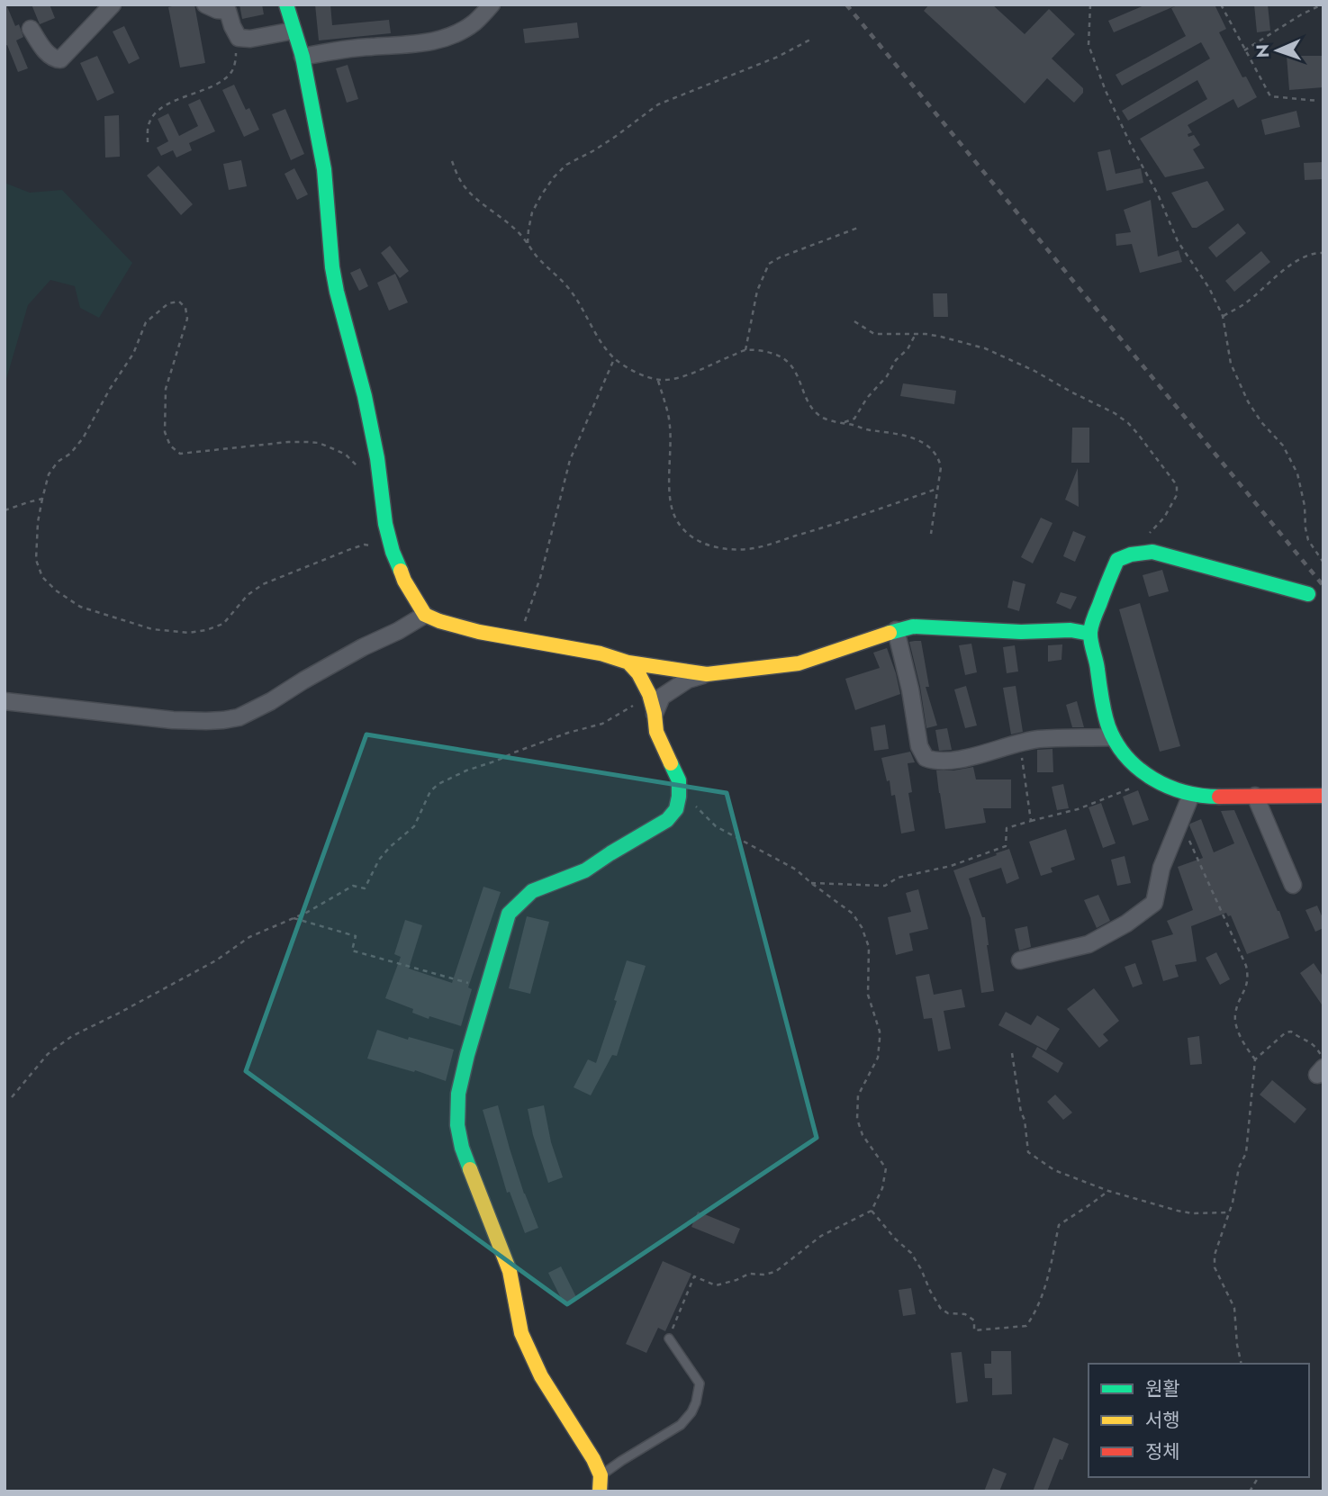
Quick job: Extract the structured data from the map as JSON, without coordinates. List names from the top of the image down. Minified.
{"legend":["원활","서행","정체"],"north":"left"}
